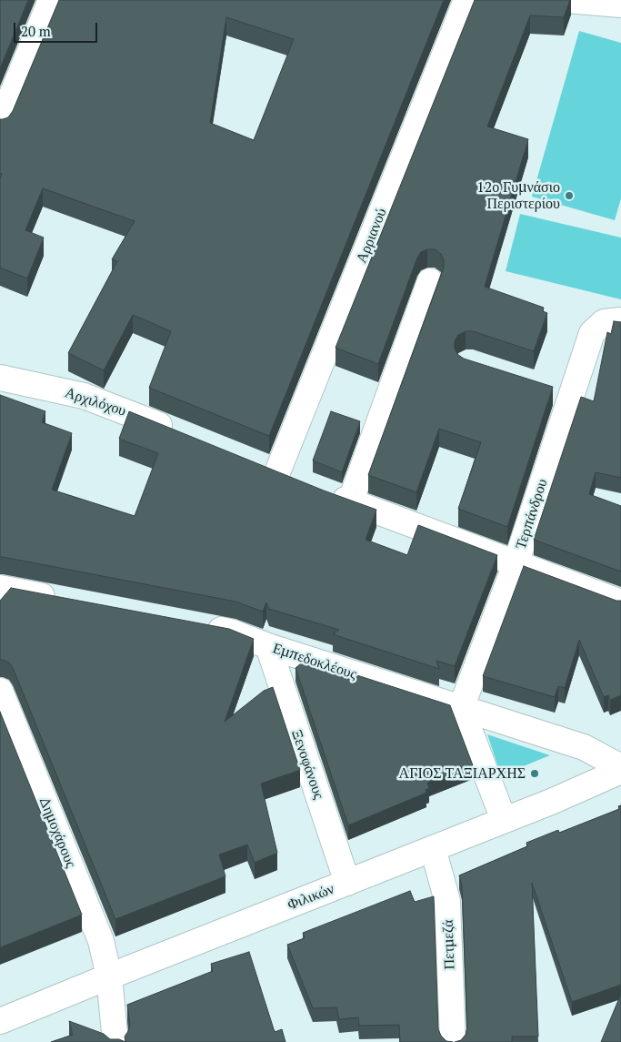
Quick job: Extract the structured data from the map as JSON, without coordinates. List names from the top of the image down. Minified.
{"streets":{"street":["Αρριανού","Αρχιλόχου","Τερπάνδρου","Εμπεδοκλέους","Ξενοφάνους","Δημοχάρους","Φιλικών","Πετμεζά"]},"crossings":[["Τερπάνδρου","Εμπεδοκλέους"],["Εμπεδοκλέους","Ξενοφάνους"],["Ξενοφάνους","Φιλικών"],["Δημοχάρους","Φιλικών"],["Φιλικών","Πετμεζά"]],"places":["12ο Γυμνάσιο Περιστερίου","ΑΓΙΟΣ ΤΑΞΙΑΡΧΗΣ"],"scale_bar":"20 m"}
